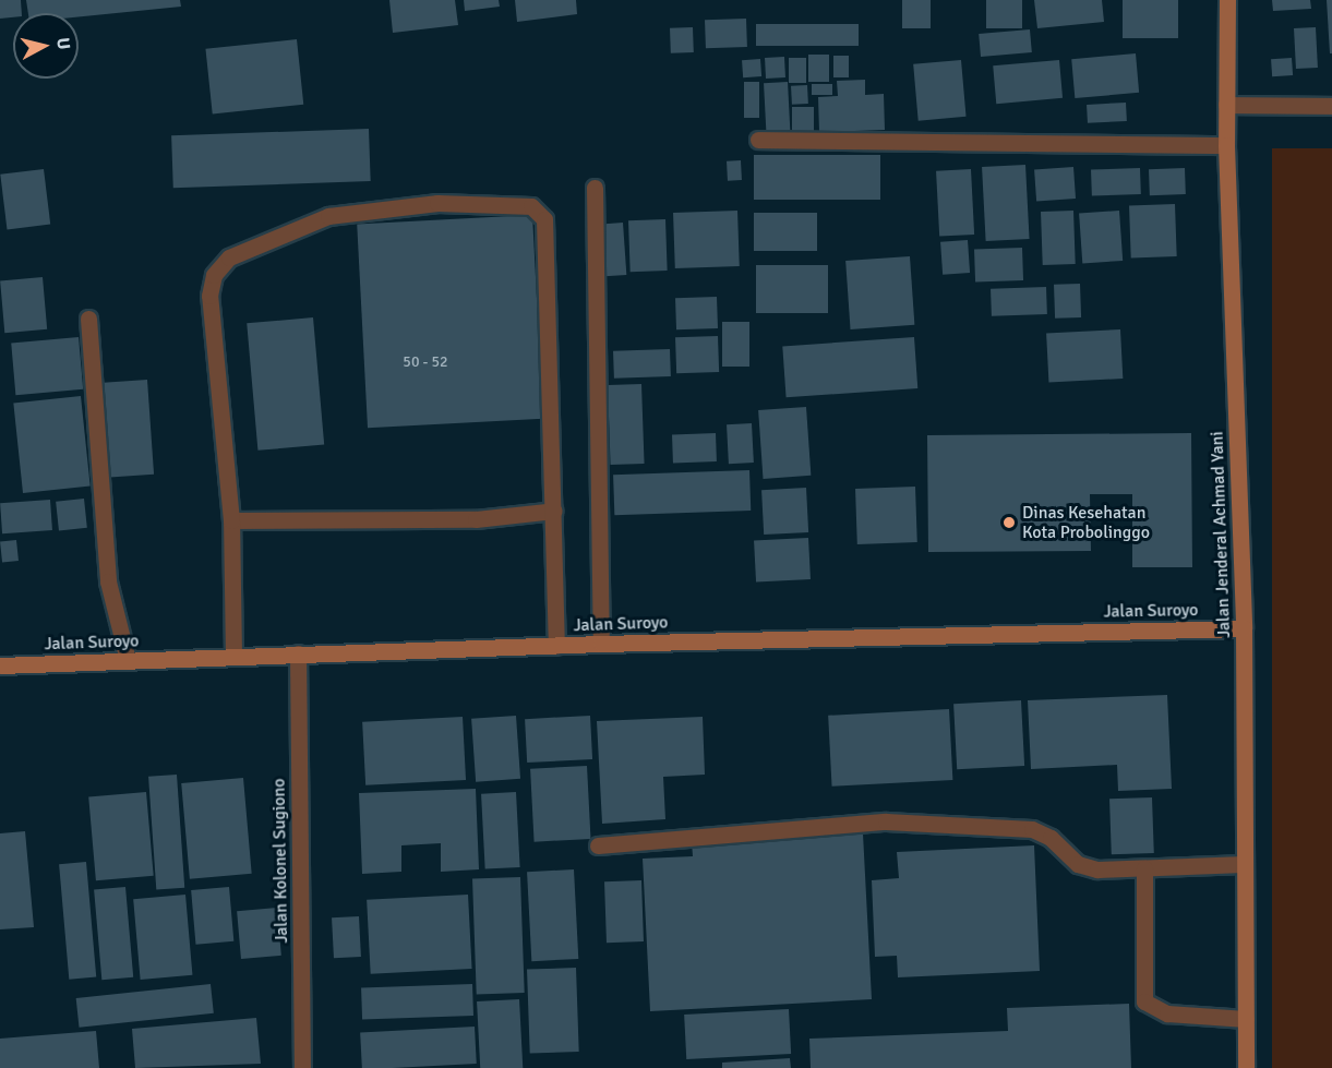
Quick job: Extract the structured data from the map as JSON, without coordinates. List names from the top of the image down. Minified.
{"streets":{"main road":["Jalan Jenderal Achmad Yani","Jalan Suroyo"],"street":["Jalan Kolonel Sugiono"]},"crossings":[["Jalan Jenderal Achmad Yani","Jalan Suroyo"],["Jalan Suroyo","Jalan Kolonel Sugiono"]],"places":["Dinas Kesehatan Kota Probolinggo"],"house_numbers":["50 - 52"],"north":"right"}
